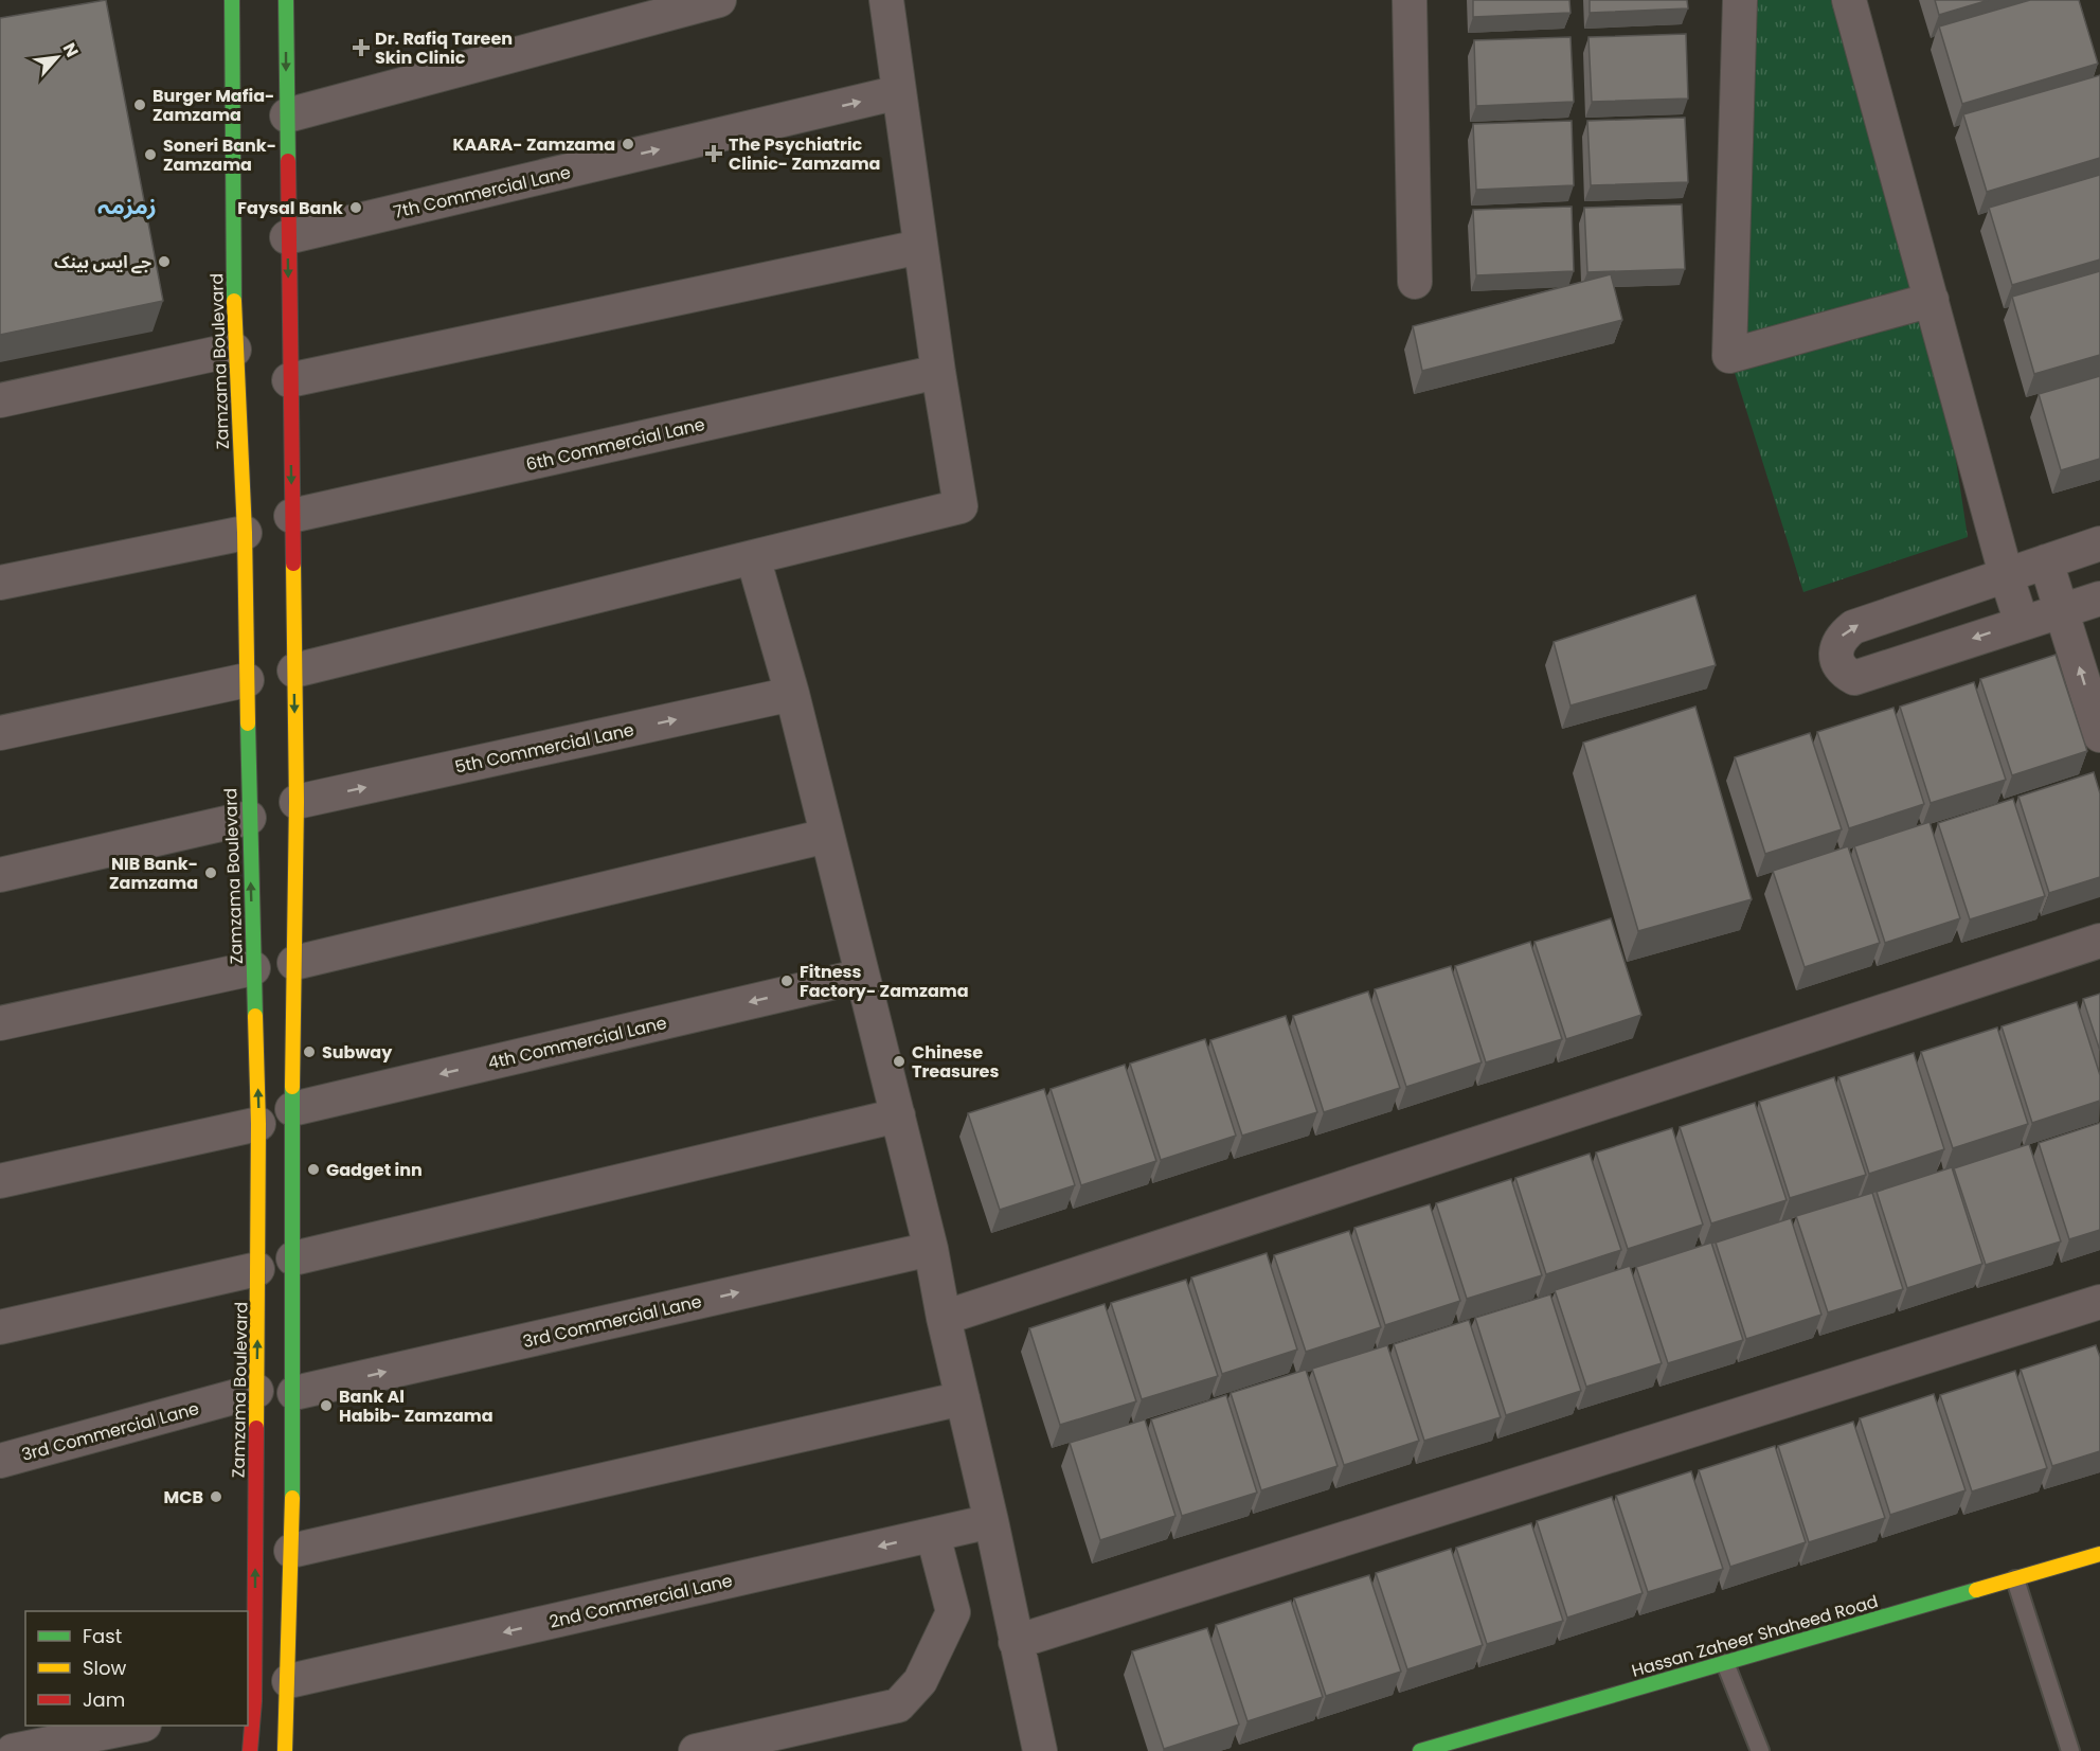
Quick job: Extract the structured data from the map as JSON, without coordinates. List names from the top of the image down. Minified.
{"streets":{"main road":["Zamzama Boulevard","Hassan Zaheer Shaheed Road"],"street":["7th Commercial Lane","6th Commercial Lane","5th Commercial Lane","4th Commercial Lane","3rd Commercial Lane","2nd Commercial Lane"]},"crossings":[["Zamzama Boulevard","3rd Commercial Lane"]],"districts":["زمزمہ"],"places":{"health":["Dr. Rafiq Tareen Skin Clinic","The Psychiatric Clinic- Zamzama"],"other":["Burger Mafia- Zamzama","KAARA- Zamzama","Soneri Bank- Zamzama","Faysal Bank","جے ایس بینک","NIB Bank- Zamzama","Fitness Factory- Zamzama","Subway","Chinese Treasures","Gadget inn","Bank Al Habib- Zamzama","MCB"]},"legend":["Fast","Slow","Jam"],"north":"top right"}
